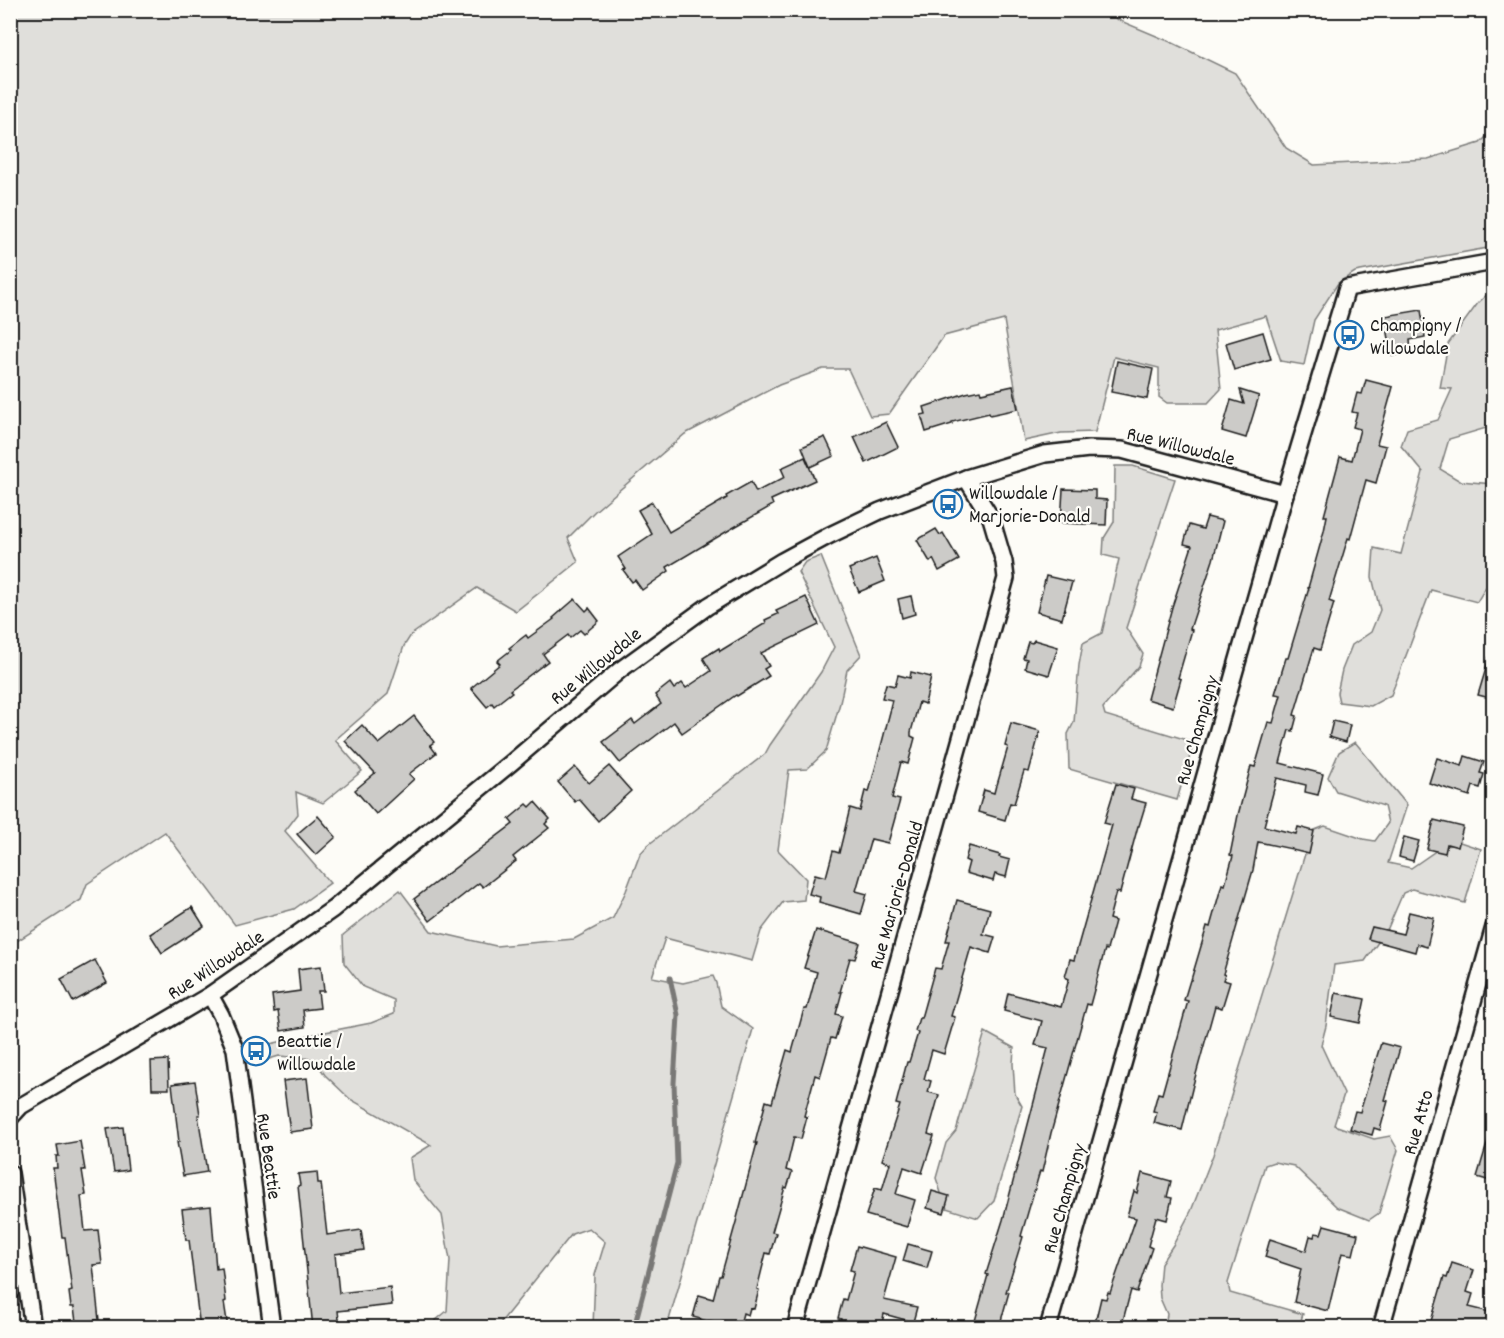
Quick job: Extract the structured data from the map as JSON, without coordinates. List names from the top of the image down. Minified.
{"streets":{"street":["Rue Willowdale","Rue Champigny","Rue Marjorie-Donald","Rue Atto","Rue Beattie"]},"crossings":[["Rue Willowdale","Rue Champigny"],["Rue Willowdale","Rue Marjorie-Donald"],["Rue Willowdale","Rue Beattie"]],"places":{"bus stop":["Champigny / Willowdale","Willowdale / Marjorie-Donald","Beattie / Willowdale"]}}
